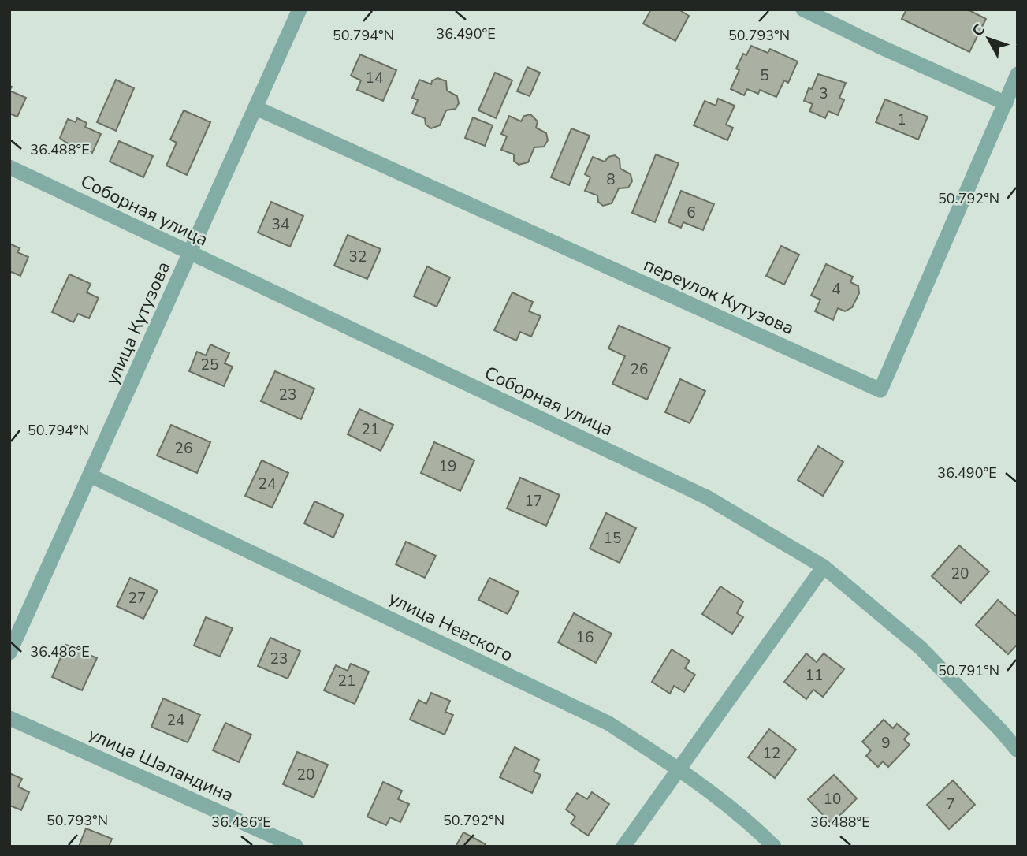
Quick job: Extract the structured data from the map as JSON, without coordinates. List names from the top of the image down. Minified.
{"streets":{"street":["Соборная улица","переулок Кутузова","улица Кутузова","улица Невского","улица Шаландина"]},"crossings":[["Соборная улица","улица Кутузова"],["переулок Кутузова","улица Кутузова"],["улица Кутузова","улица Невского"]],"house_numbers":["5","14","3","1","8","6","34","32","4","25","26","23","21","26","19","24","17","15","20","27","16","23","11","21","24","9","12","20","10","7"],"north":"top left","coordinates":["36.490°E","50.794°N","50.793°N","36.488°E","50.792°N","36.486°E","50.791°N"]}
